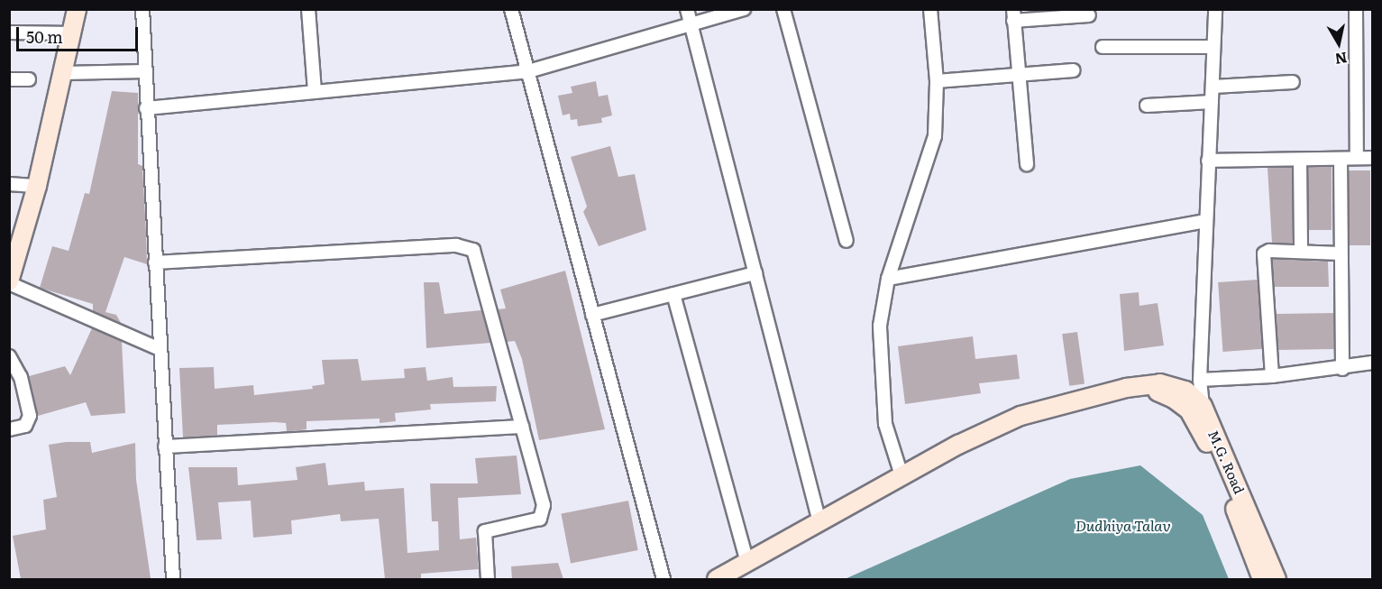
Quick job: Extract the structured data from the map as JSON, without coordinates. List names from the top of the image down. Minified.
{"streets":{"main road":["M.G. Road"]},"water":["Dudhiya Talav"],"scale_bar":"50 m","north":"bottom"}
